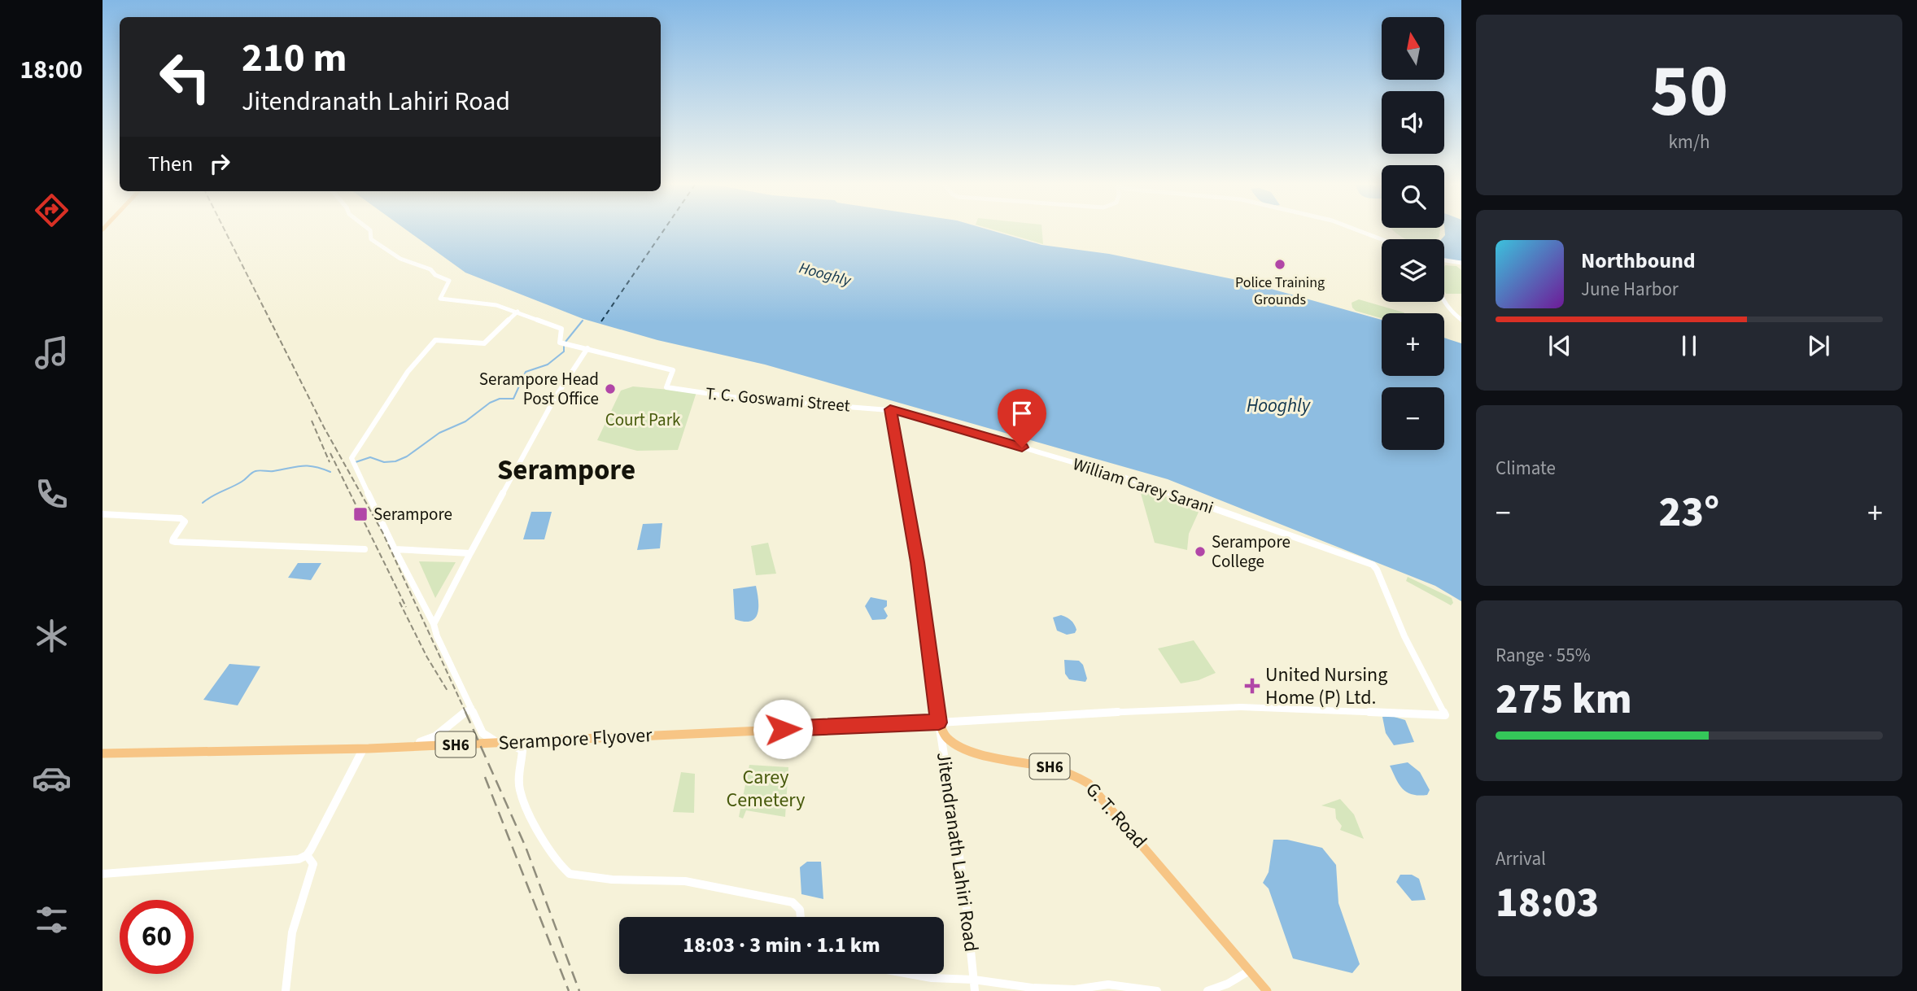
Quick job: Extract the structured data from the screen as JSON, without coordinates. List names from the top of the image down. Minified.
{"streets":{"main road":["Serampore Flyover","SH6","G. T. Road"],"street":["T. C. Goswami Street","William Carey Sarani","Jitendranath Lahiri Road"]},"crossings":[["T. C. Goswami Street","William Carey Sarani"],["T. C. Goswami Street","Jitendranath Lahiri Road"],["William Carey Sarani","Serampore Flyover"],["William Carey Sarani","G. T. Road"],["William Carey Sarani","Jitendranath Lahiri Road"],["Serampore Flyover","SH6"],["Serampore Flyover","G. T. Road"],["Serampore Flyover","Jitendranath Lahiri Road"],["G. T. Road","Jitendranath Lahiri Road"]],"districts":["Serampore"],"water":["Hooghly"],"parks":["Court Park","Carey Cemetery"],"places":{"other":["Police Training Grounds","Serampore Head Post Office","Serampore College"],"transit":["Serampore"],"health":["United Nursing Home (P) Ltd."]},"north":"top","page":{"tabs":"18:00","tile":[["50","km/h"],"Climate",["Range · 55%","275 km"],["Arrival","18:03"]],"map_buttons":["+","−"],"turn":["210 m","Jitendranath Lahiri Road"],"then":"Then","song":["Northbound","June Harbor"],"heat":["−","23°","+"],"limit":"60","trip":"18:03 · 3 min · 1.1 km"}}
